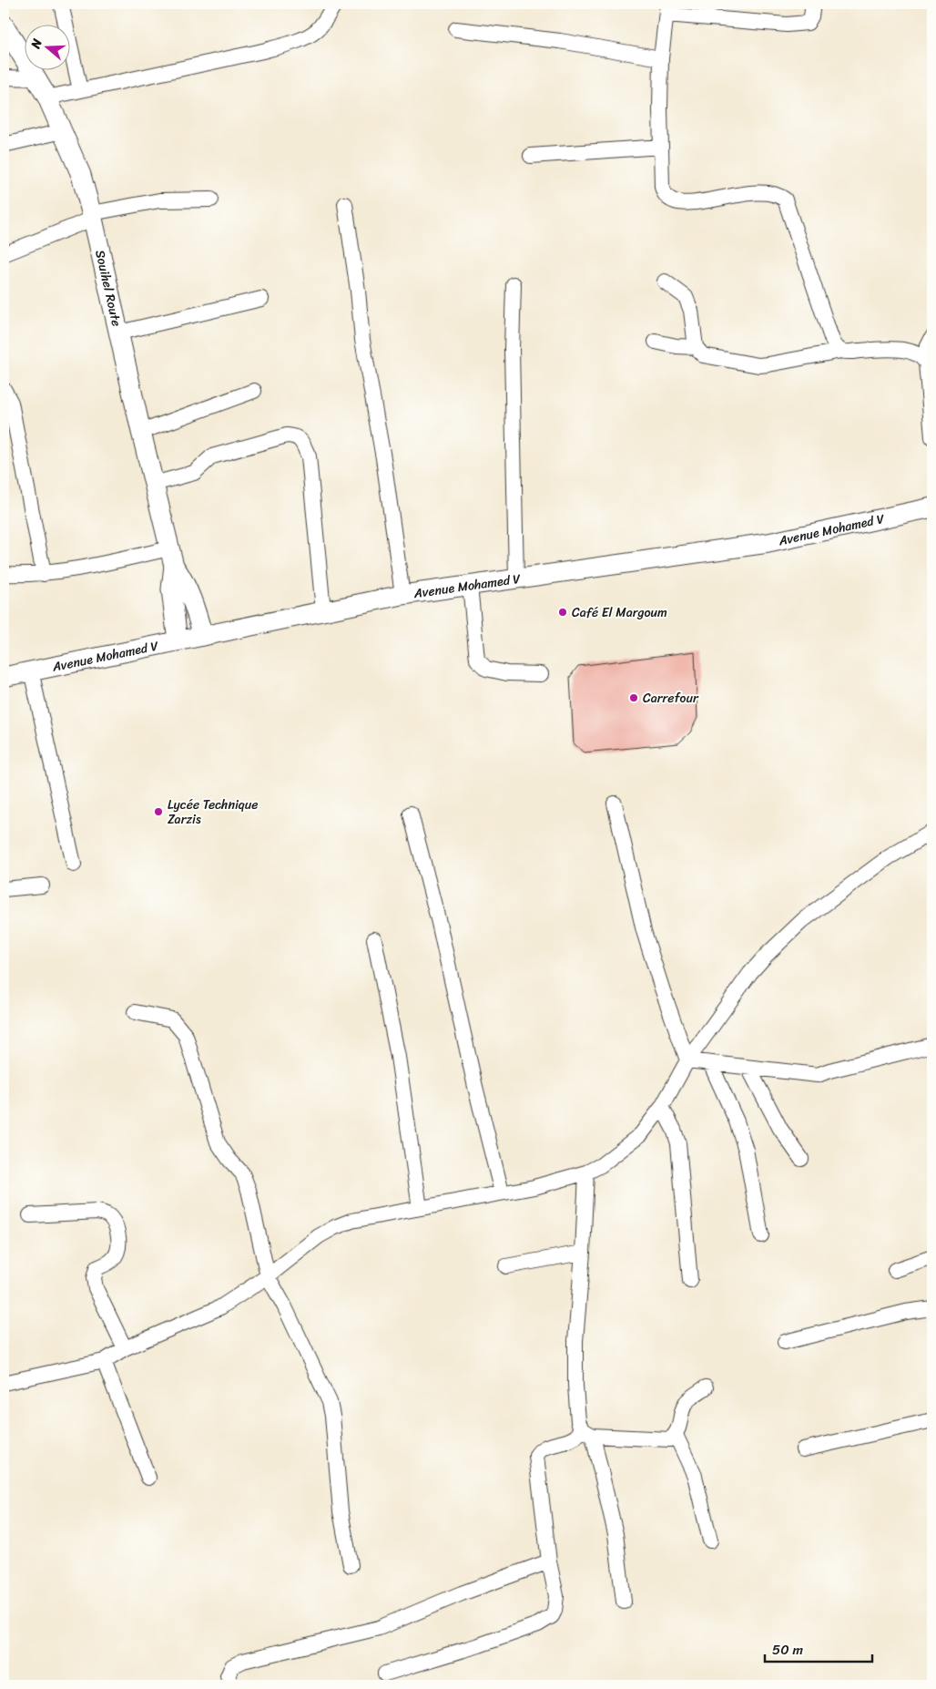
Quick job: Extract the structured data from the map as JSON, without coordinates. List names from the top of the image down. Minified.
{"streets":{"main road":["Souihel Route","Avenue Mohamed V"]},"places":["Café El Margoum","Carrefour","Lycée Technique Zarzis"],"scale_bar":"50 m","north":"left"}
